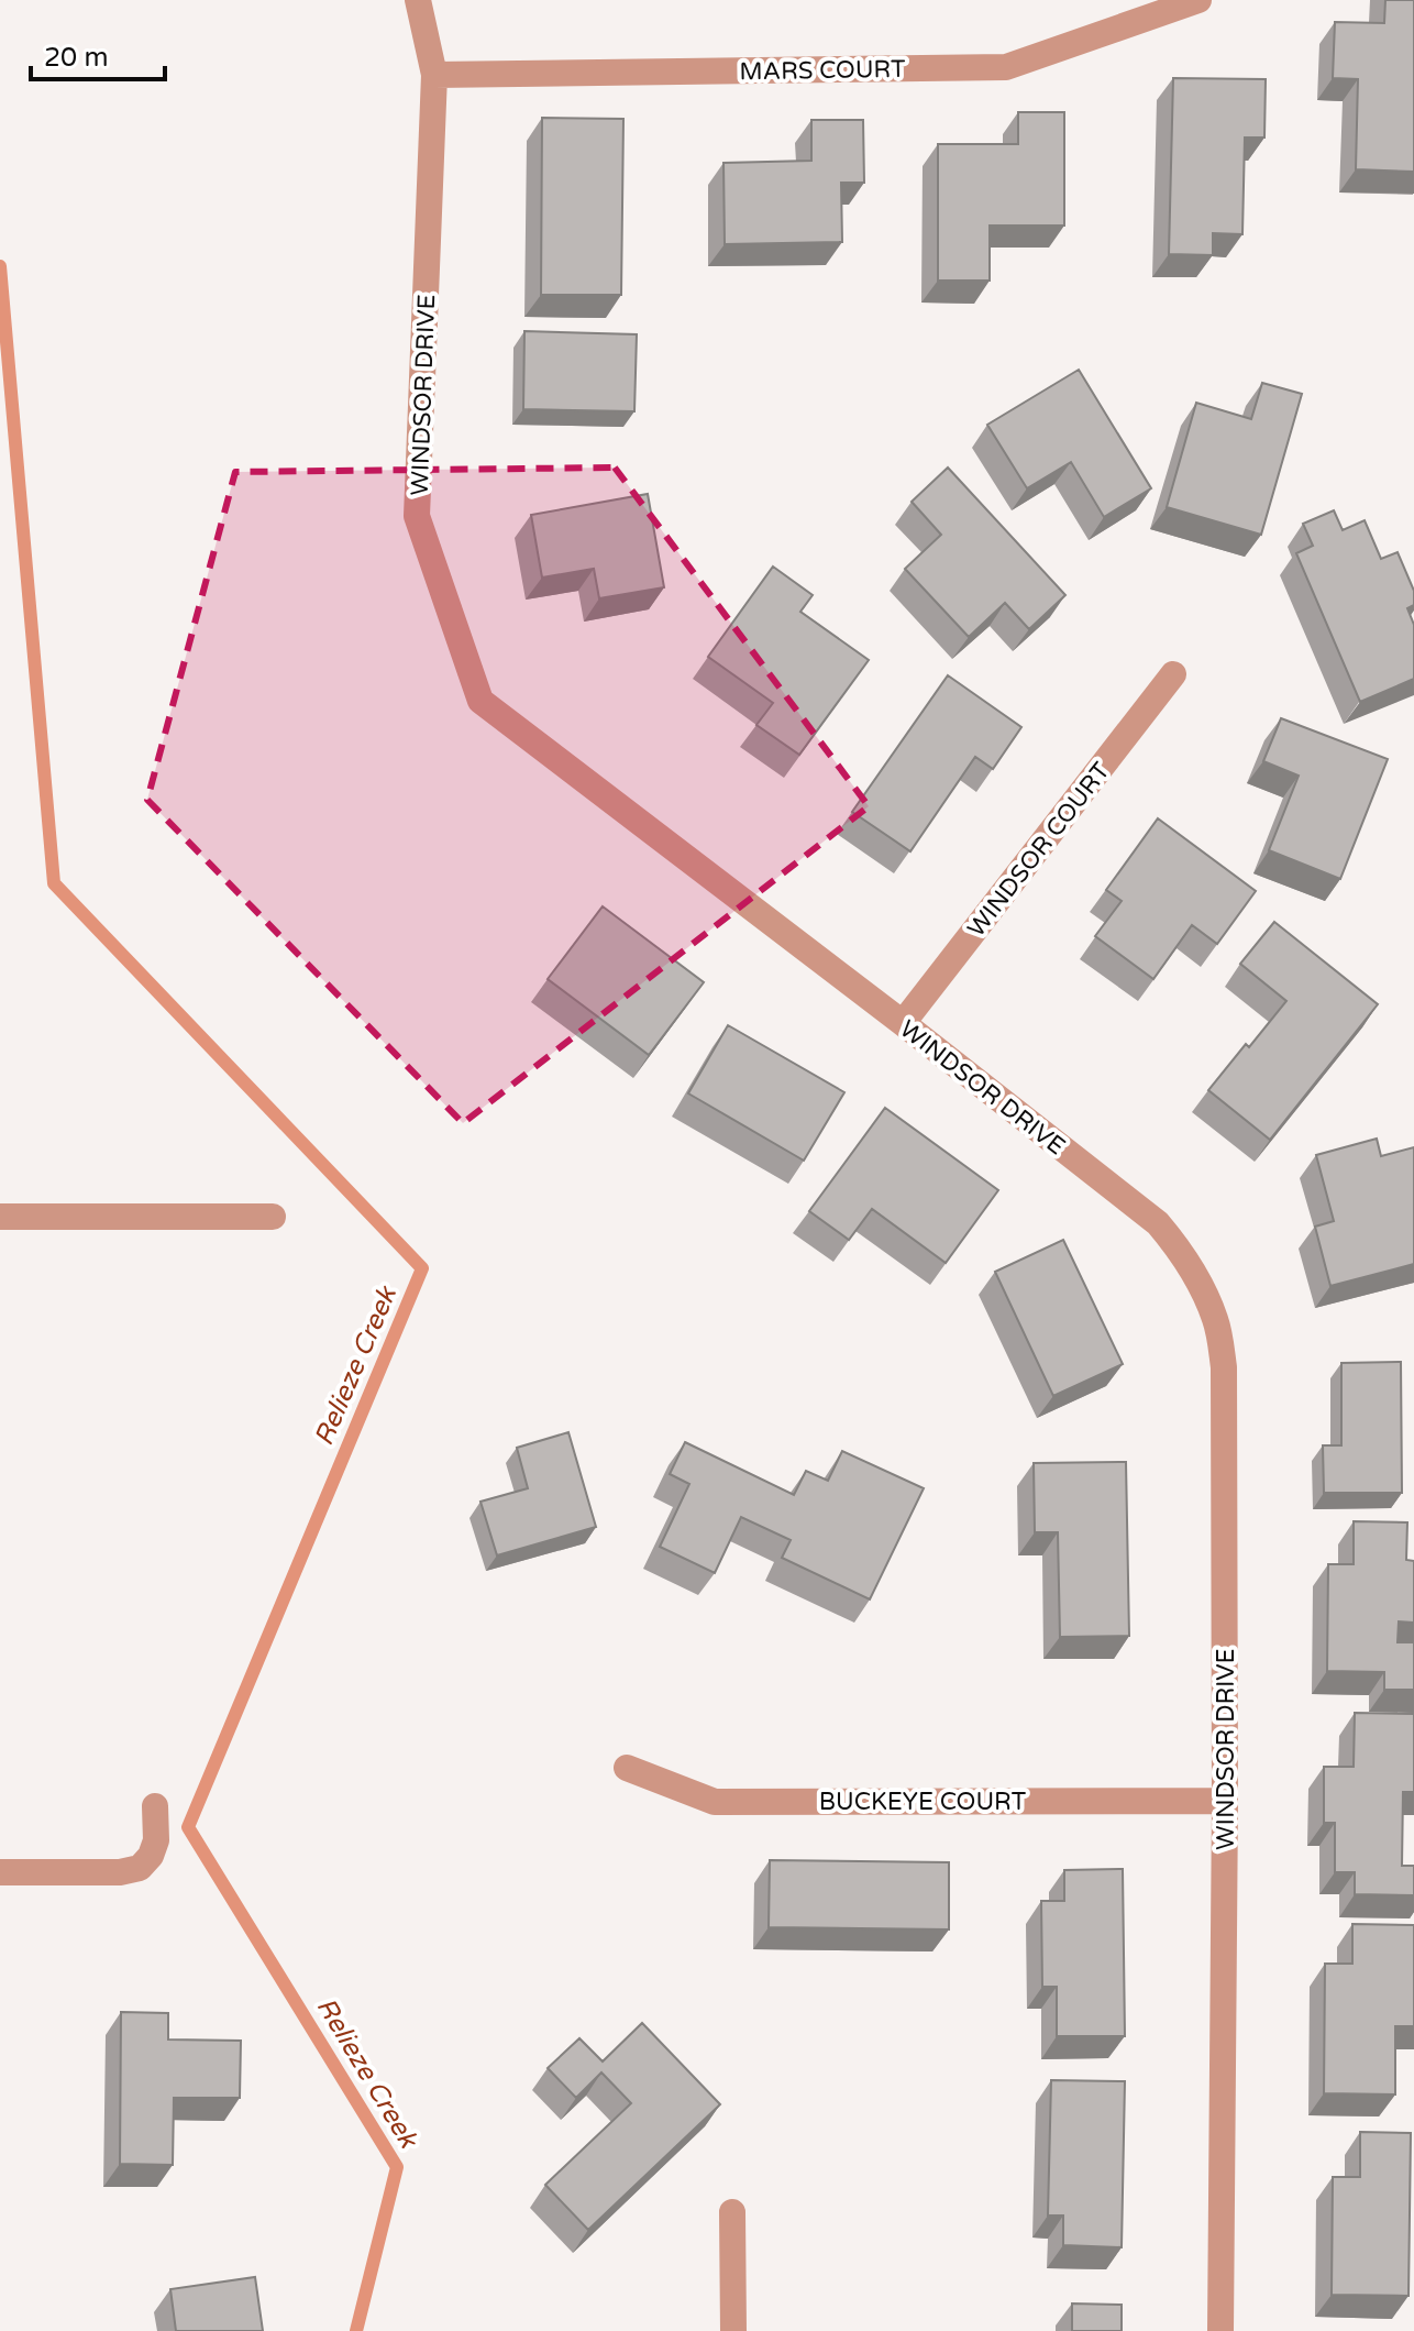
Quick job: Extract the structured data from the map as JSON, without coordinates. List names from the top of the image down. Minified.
{"streets":{"street":["MARS COURT","WINDSOR DRIVE","WINDSOR COURT","BUCKEYE COURT"]},"crossings":[["MARS COURT","WINDSOR DRIVE"],["WINDSOR DRIVE","WINDSOR COURT"],["WINDSOR DRIVE","BUCKEYE COURT"]],"water":["Relieze Creek"],"scale_bar":"20 m"}
